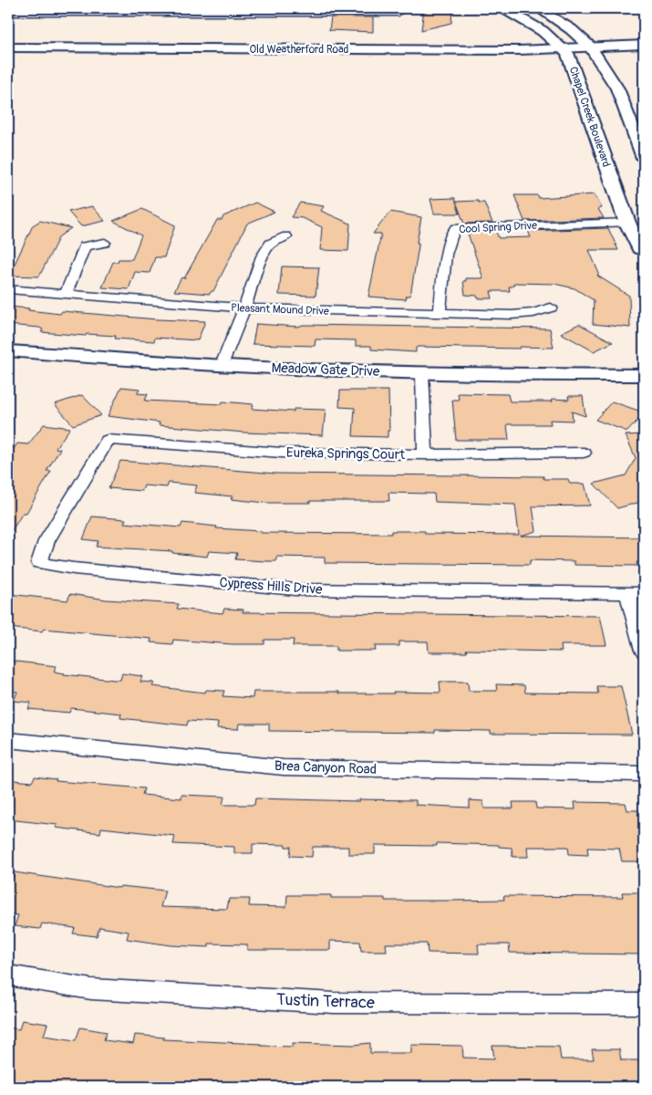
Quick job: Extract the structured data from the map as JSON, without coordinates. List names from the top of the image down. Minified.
{"streets":{"main road":["Chapel Creek Boulevard"],"street":["Old Weatherford Road","Cool Spring Drive","Pleasant Mound Drive","Meadow Gate Drive","Eureka Springs Court","Cypress Hills Drive","Brea Canyon Road","Tustin Terrace"]},"crossings":[["Old Weatherford Road","Chapel Creek Boulevard"],["Chapel Creek Boulevard","Cool Spring Drive"],["Cool Spring Drive","Pleasant Mound Drive"],["Eureka Springs Court","Cypress Hills Drive"]]}
